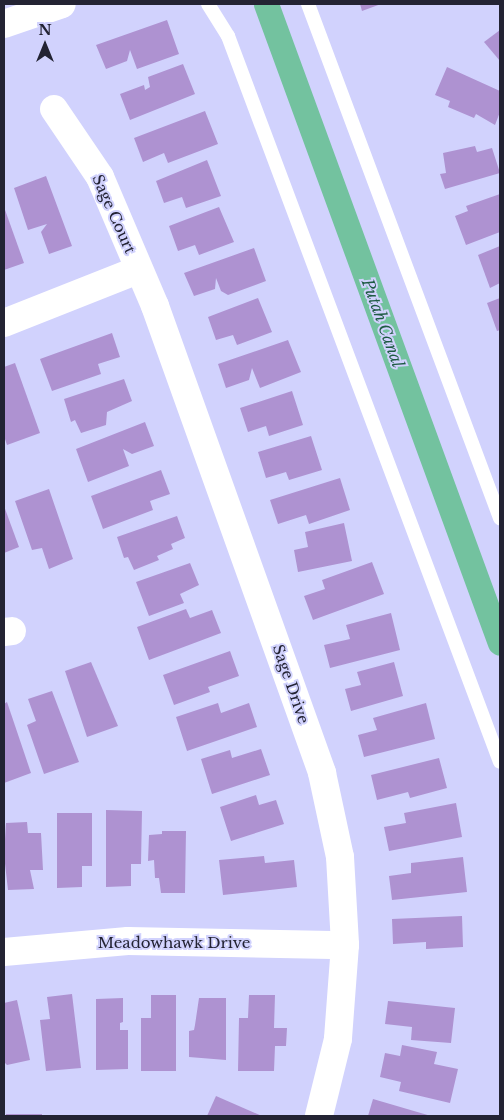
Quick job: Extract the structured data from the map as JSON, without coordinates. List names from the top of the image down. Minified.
{"streets":{"street":["Sage Court","Sage Drive","Meadowhawk Drive"]},"crossings":[["Sage Court","Sage Drive"],["Sage Drive","Meadowhawk Drive"]],"water":["Putah Canal"],"north":"top"}
